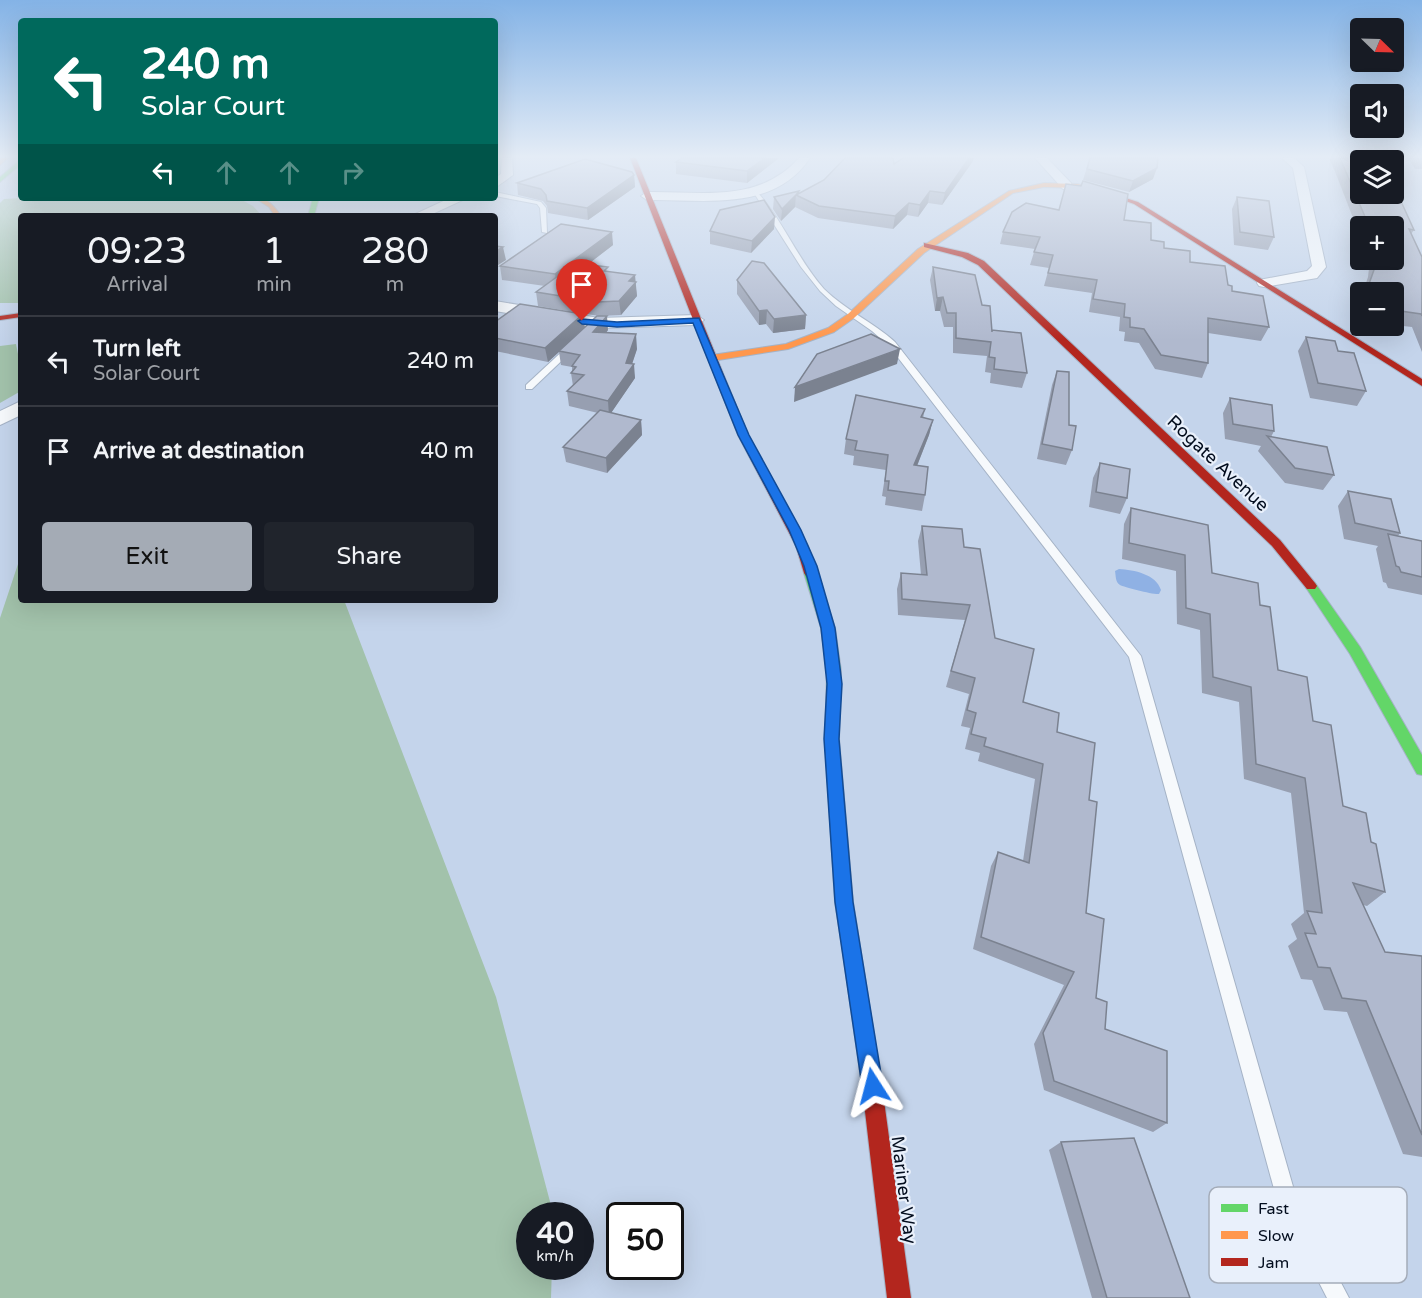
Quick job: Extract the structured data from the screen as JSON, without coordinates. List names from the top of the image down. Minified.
{"streets":{"main road":["Rogate Avenue","Mariner Way"]},"legend":["Fast","Slow","Jam"],"north":"bottom right","page":{"map_buttons":["+","−"],"turn":["240 m","Solar Court"],"eta":["09:23","Arrival","1","min","280","m"],"list":[{"name":"Turn left","note":"Solar Court","value":"240 m"},{"name":"Arrive at destination","value":"40 m"}],"buttons":["Exit","Share"],"speed":"40 km/h","limit":"50"}}
